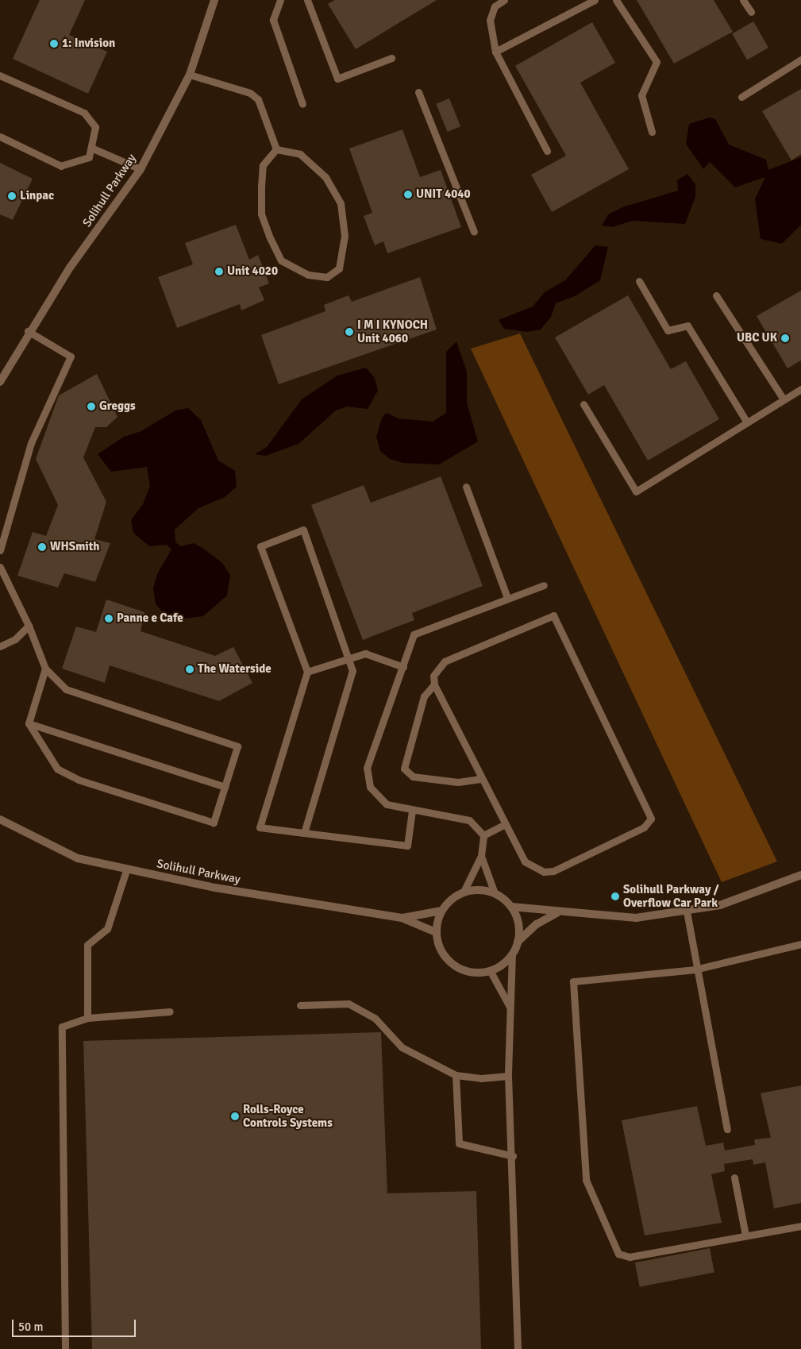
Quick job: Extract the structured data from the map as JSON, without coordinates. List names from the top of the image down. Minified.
{"streets":{"street":["Solihull Parkway"]},"places":["1: Invision","UNIT 4040","Linpac","Unit 4020","I M I KYNOCH Unit 4060","UBC UK","Greggs","WHSmith","Panne e Cafe","The Waterside","Solihull Parkway / Overflow Car Park","Rolls-Royce Controls Systems"],"scale_bar":"50 m"}
